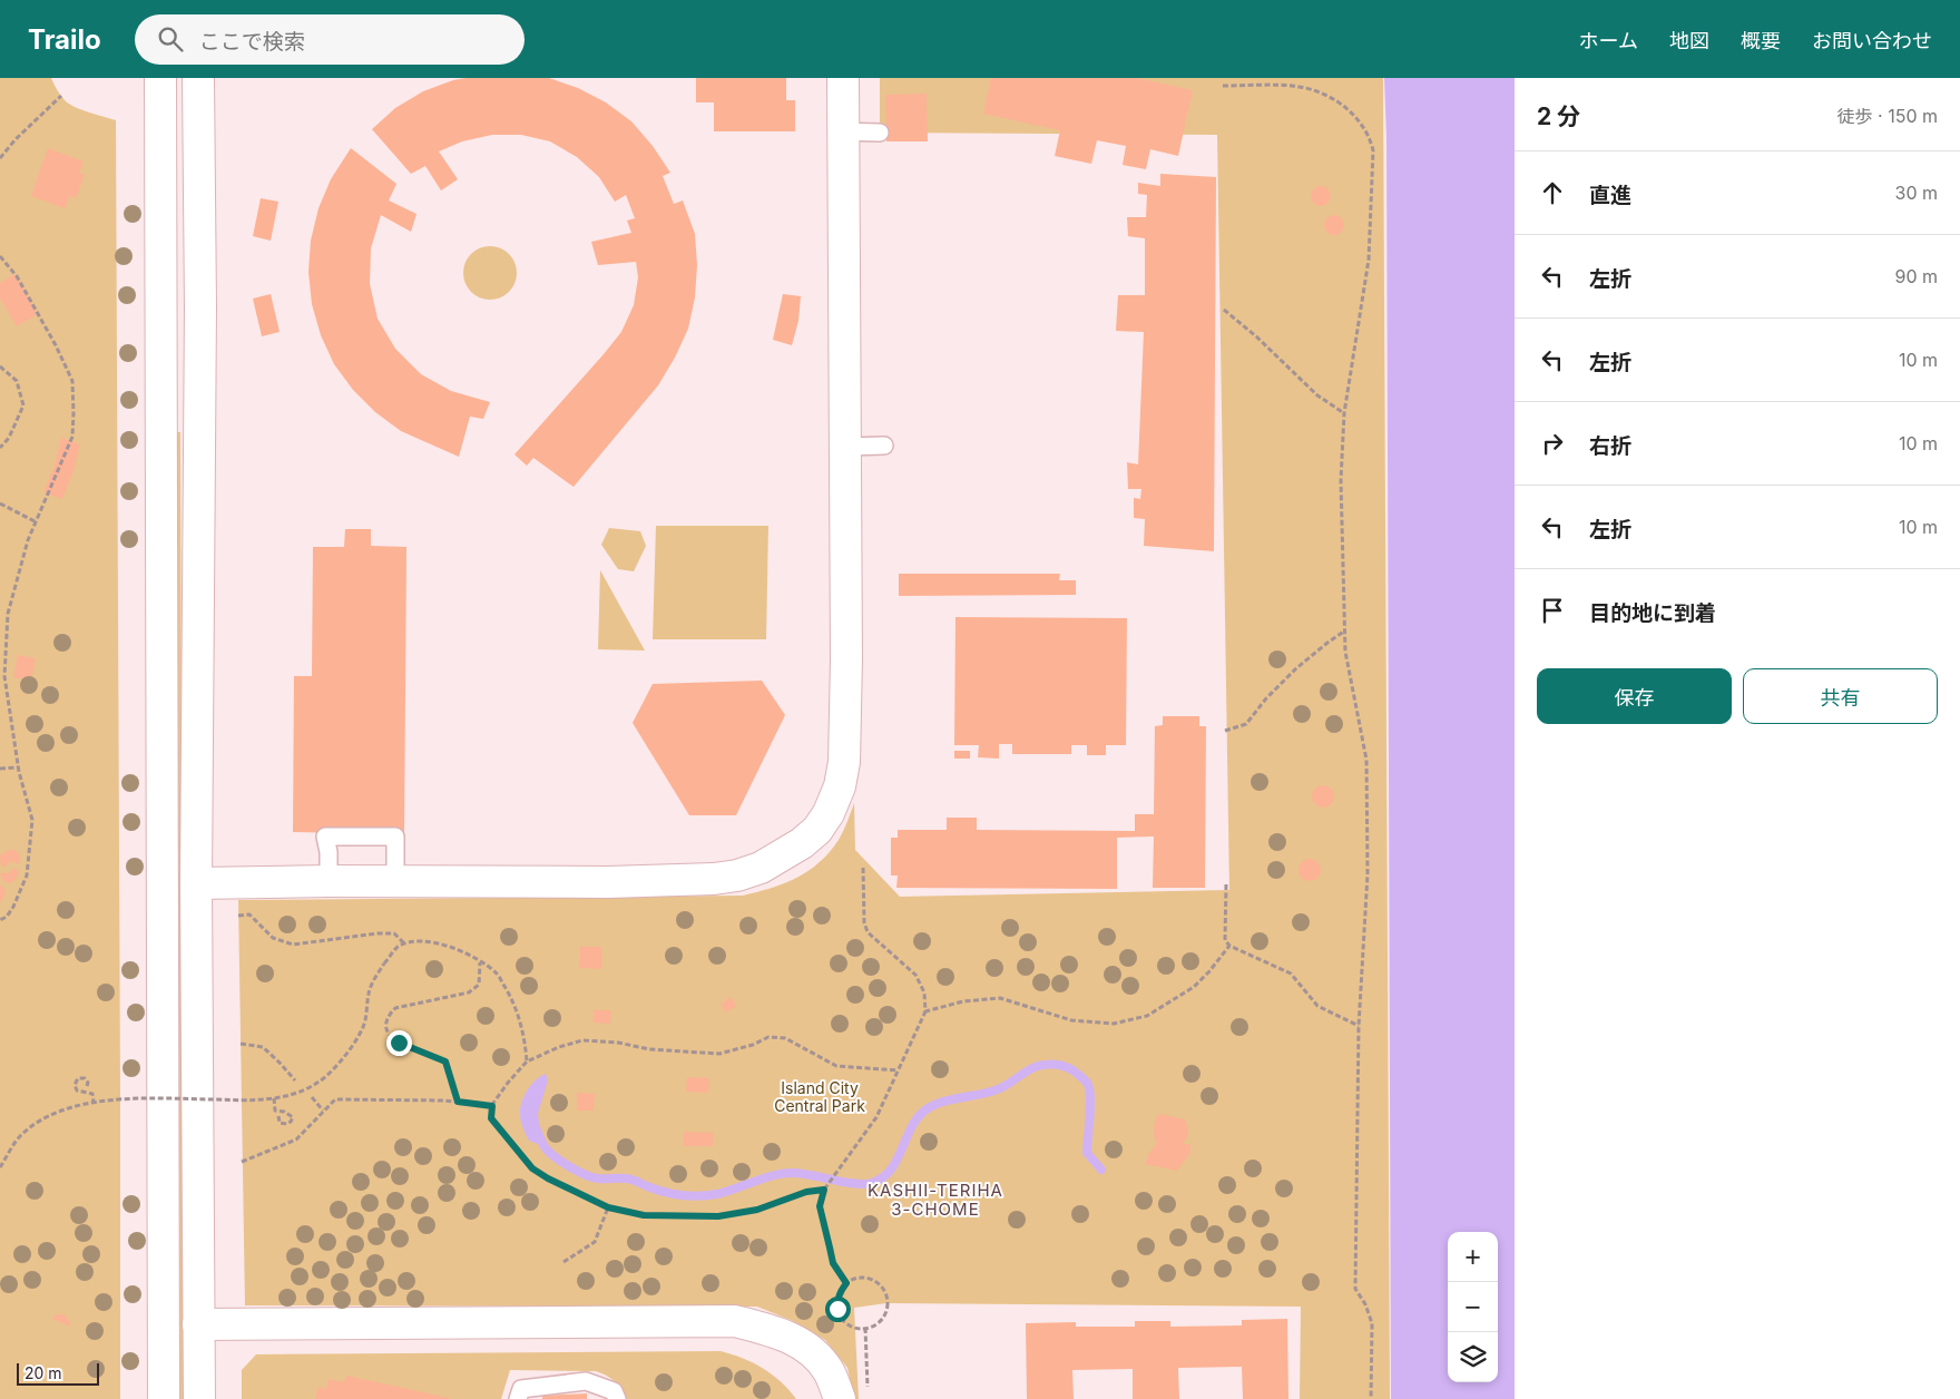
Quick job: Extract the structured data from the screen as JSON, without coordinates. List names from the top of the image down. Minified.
{"districts":["KASHII-TERIHA 3-CHOME"],"parks":["Island City Central Park"],"scale_bar":"20 m","page":{"header":"Trailo","search":"ここで検索","nav":["ホーム","地図","概要","お問い合わせ"],"heading":["2 分","徒歩 · 150 m"],"list":[["直進","30 m"],["左折","90 m"],["左折","10 m"],["右折","10 m"],["左折","10 m"],"目的地に到着"],"buttons":["保存","共有"],"map_buttons":["+","−"],"scale":"20 m"}}
